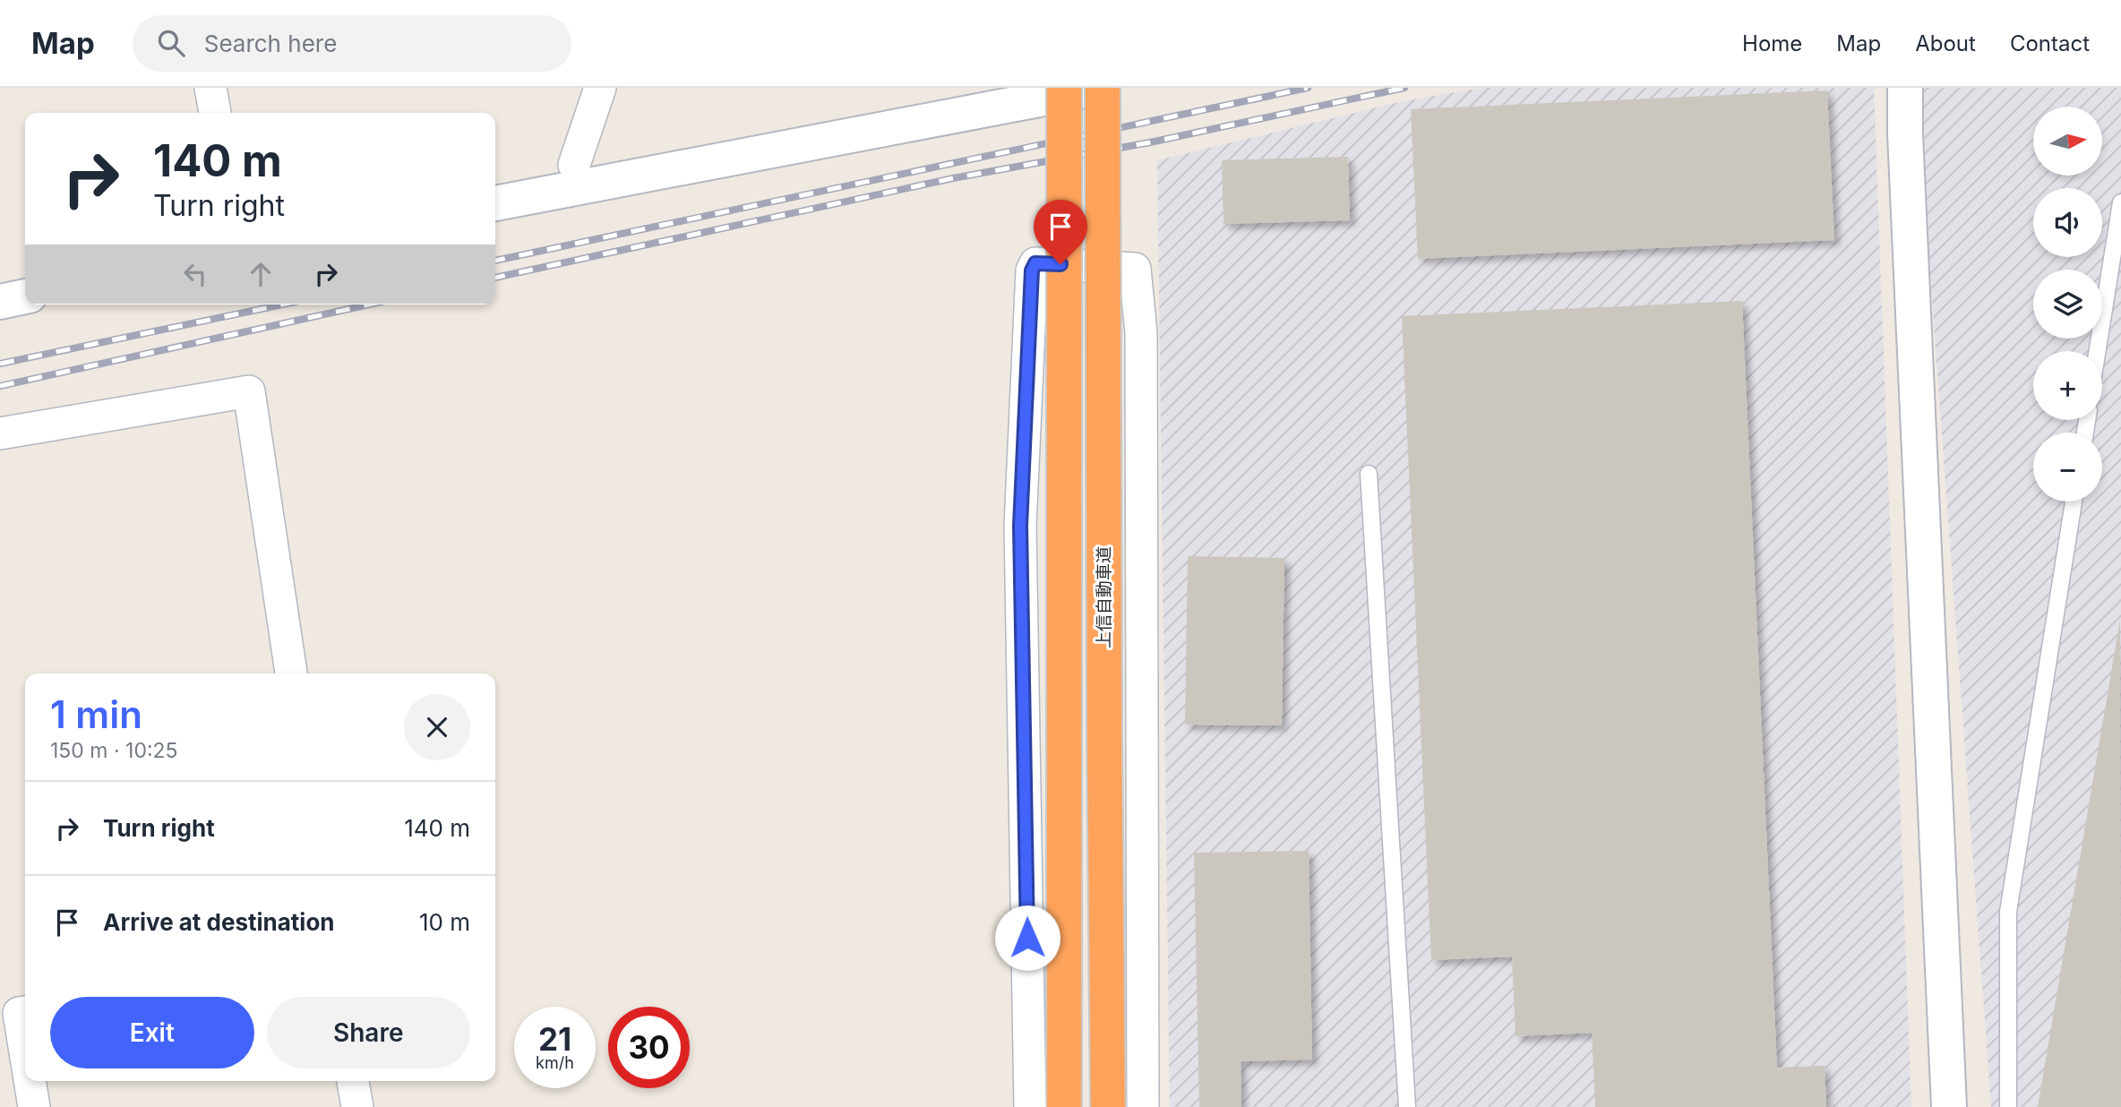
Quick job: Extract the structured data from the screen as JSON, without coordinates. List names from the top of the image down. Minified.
{"streets":{"highway":["上信自動車道"]},"north":"right","page":{"header":"Map","search":"Search here","nav":["Home","Map","About","Contact"],"map_buttons":["+","−"],"turn":["140 m","Turn right"],"heading":["1 min","150 m · 10:25"],"list":[{"name":"Turn right","value":"140 m"},{"name":"Arrive at destination","value":"10 m"}],"buttons":["Exit","Share"],"speed":"21 km/h","limit":"30"}}
